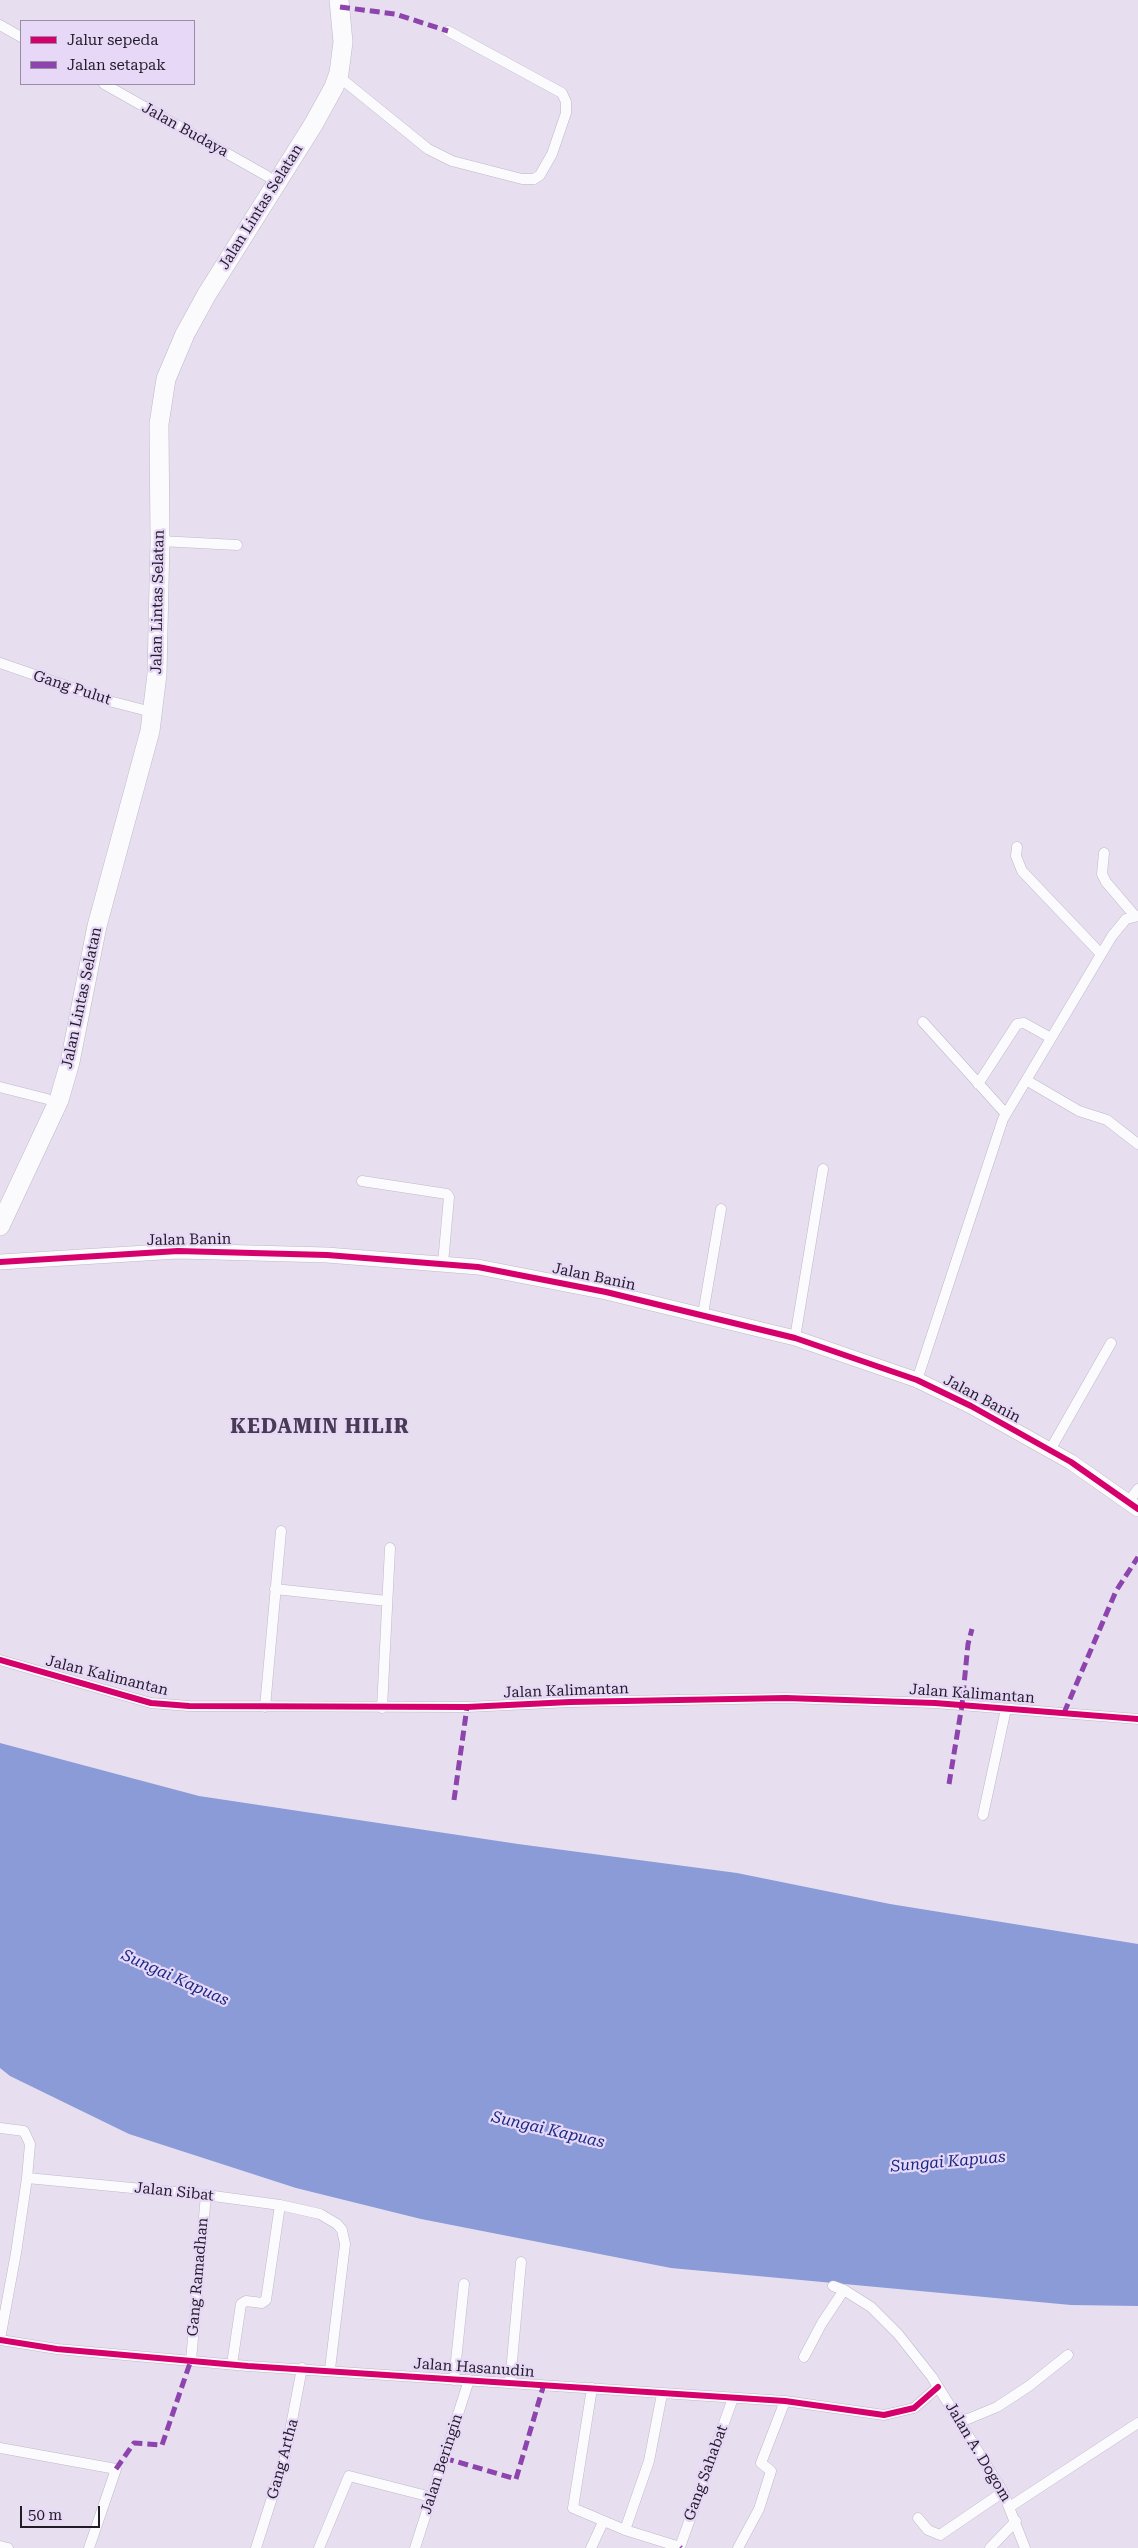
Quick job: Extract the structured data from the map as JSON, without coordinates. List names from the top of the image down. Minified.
{"streets":{"highway":["Jalan Lintas Selatan"],"street":["Jalan Budaya","Gang Pulut","Jalan Banin","Jalan Kalimantan","Jalan Sibat","Gang Ramadhan","Jalan Hasanudin","Jalan A. Dogom","Gang Artha","Jalan Beringin","Gang Sahabat"]},"crossings":[["Jalan Budaya","Jalan Lintas Selatan"],["Jalan Lintas Selatan","Gang Pulut"],["Jalan Sibat","Gang Ramadhan"],["Jalan Sibat","Jalan Hasanudin"],["Gang Ramadhan","Jalan Hasanudin"],["Jalan Hasanudin","Jalan A. Dogom"],["Jalan Hasanudin","Gang Artha"],["Jalan Hasanudin","Jalan Beringin"],["Jalan Hasanudin","Gang Sahabat"]],"districts":["KEDAMIN HILIR"],"water":["Sungai Kapuas"],"legend":["Jalur sepeda","Jalan setapak"],"scale_bar":"50 m"}
